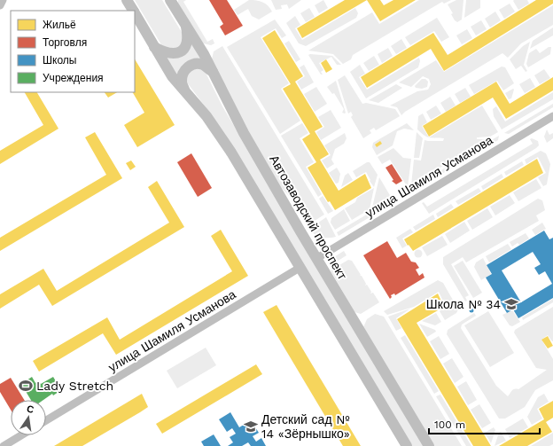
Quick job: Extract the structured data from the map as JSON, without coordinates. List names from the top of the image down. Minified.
{"streets":{"street":["улица Шамиля Усманова","Автозаводский проспект"]},"crossings":[["улица Шамиля Усманова","Автозаводский проспект"]],"places":{"school or university":["Школа № 34","Детский сад № 14 «Зёрнышко»"],"sports":["Lady Stretch"]},"legend":["Жильё","Торговля","Школы","Учреждения"],"scale_bar":"100 m","north":"top"}
